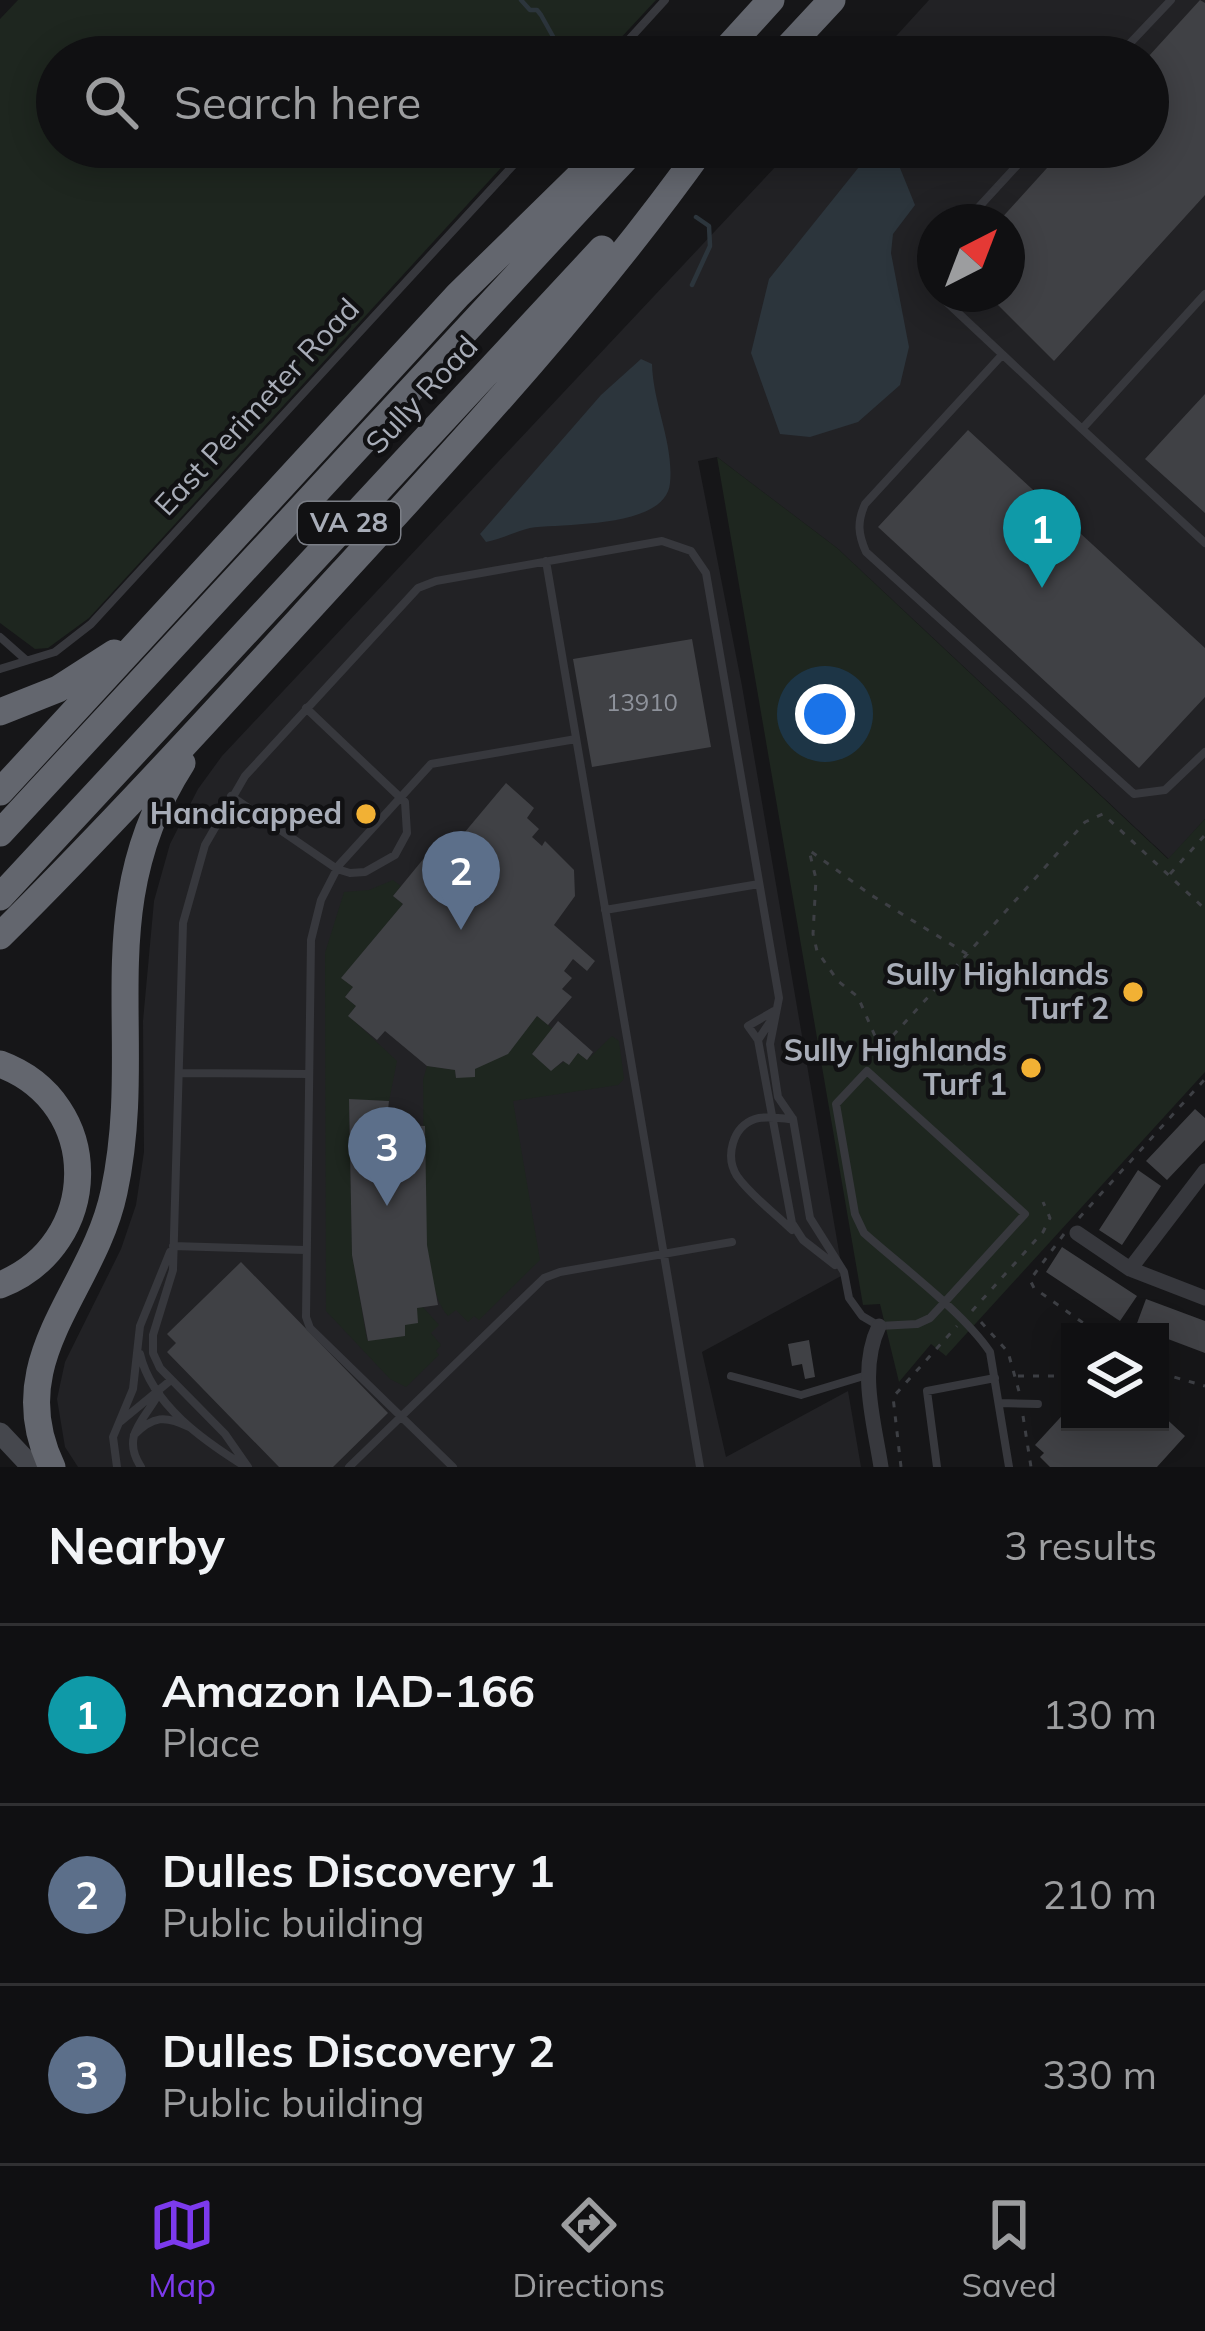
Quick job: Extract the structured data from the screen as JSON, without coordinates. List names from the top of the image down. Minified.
{"streets":{"highway":["Sully Road","VA 28"],"lane":["East Perimeter Road"]},"places":["Handicapped","Sully Highlands Turf 2","Sully Highlands Turf 1"],"house_numbers":["13910"],"north":"top right","page":{"search":"Search here","pins":["1","2","3"],"heading":["Nearby","3 results"],"list":[{"mark":"1","name":"Amazon IAD-166","note":"Place","value":"130 m"},{"mark":"2","name":"Dulles Discovery 1","note":"Public building","value":"210 m"},{"mark":"3","name":"Dulles Discovery 2","note":"Public building","value":"330 m"}],"nav":["Map","Directions","Saved"]}}
